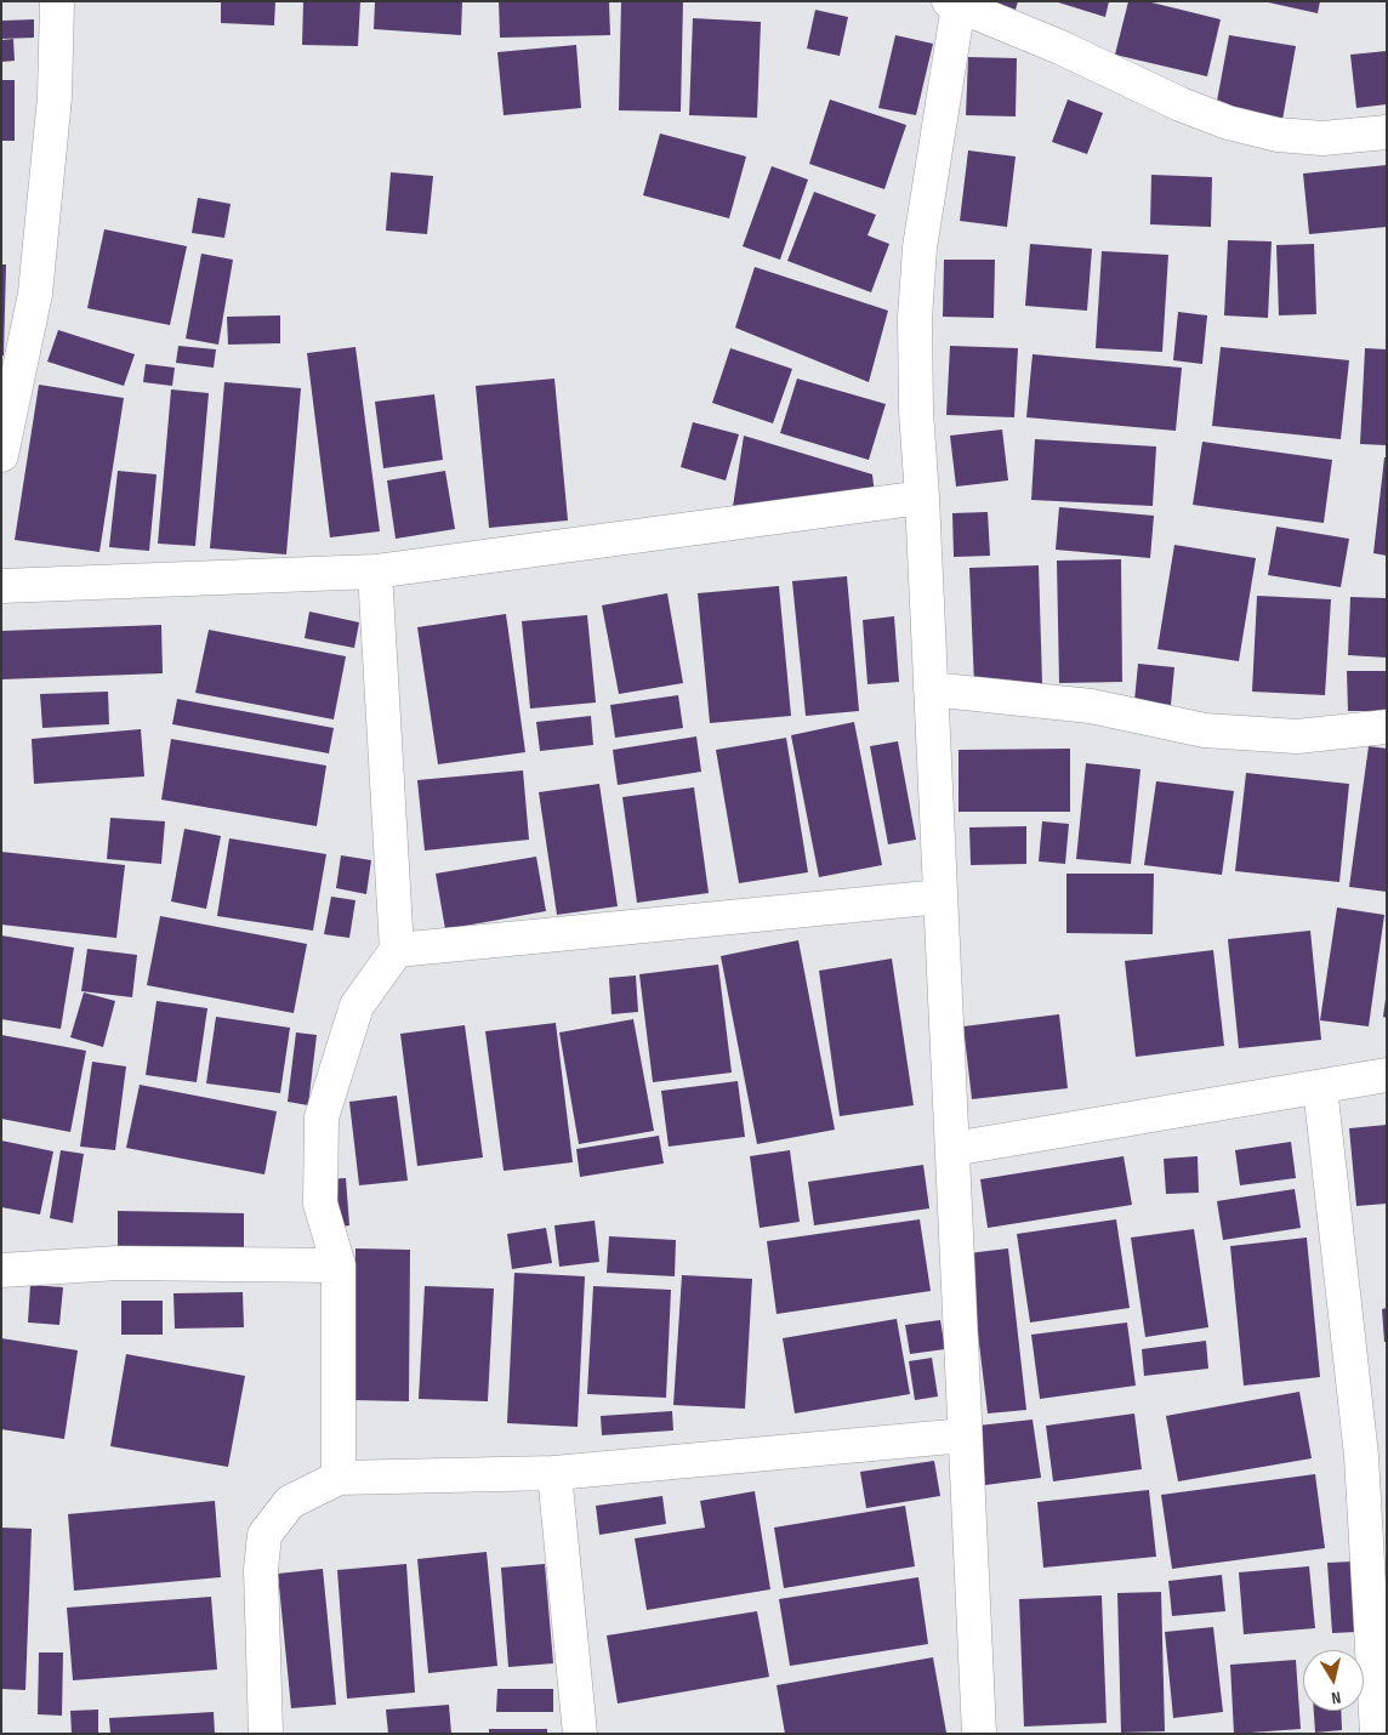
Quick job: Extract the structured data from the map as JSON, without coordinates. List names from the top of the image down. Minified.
{"north":"bottom"}
